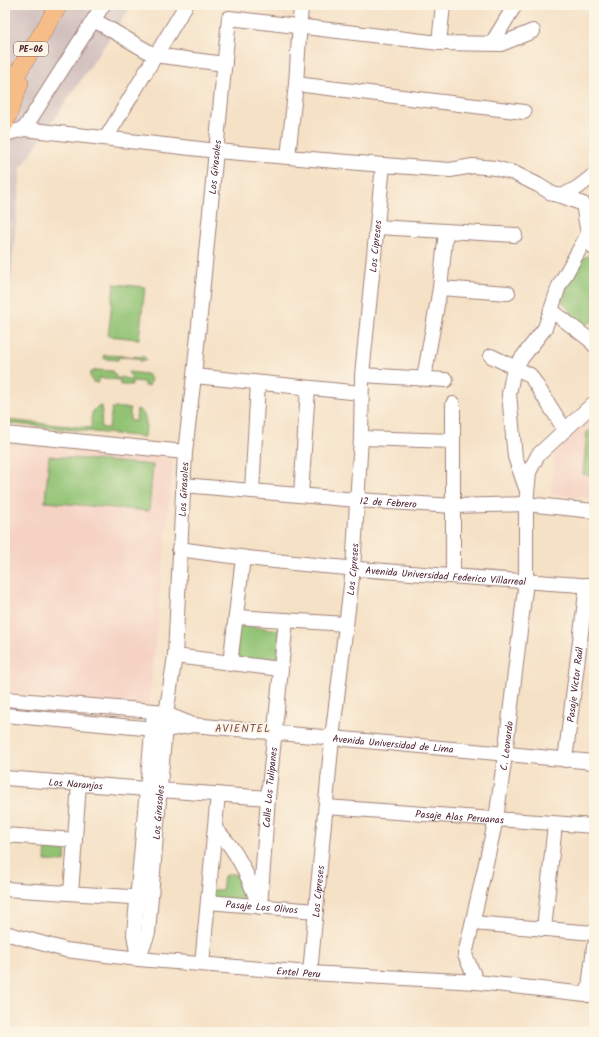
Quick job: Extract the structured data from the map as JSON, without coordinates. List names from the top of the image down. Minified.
{"streets":{"main road":["PE-06"],"street":["Los Girasoles","Los Cipreses","12 de Febrero","Avenida Universidad Federico Villarreal","Pasaje Victor Raúl","Avenida Universidad de Lima","C. Leonardo","Los Naranjos","Calle Los Tulipanes","Pasaje Alas Peruanas","Pasaje Los Olivos","Entel Peru"]},"crossings":[["Los Girasoles","12 de Febrero"],["Los Girasoles","Avenida Universidad Federico Villarreal"],["Los Girasoles","Avenida Universidad de Lima"],["Los Girasoles","Los Naranjos"],["Los Girasoles","Entel Peru"],["Los Cipreses","12 de Febrero"],["Los Cipreses","Avenida Universidad Federico Villarreal"],["Los Cipreses","Avenida Universidad de Lima"],["Los Cipreses","Pasaje Alas Peruanas"],["Los Cipreses","Pasaje Los Olivos"],["Los Cipreses","Entel Peru"],["12 de Febrero","C. Leonardo"],["Avenida Universidad Federico Villarreal","Pasaje Victor Raúl"],["Avenida Universidad Federico Villarreal","C. Leonardo"],["Pasaje Victor Raúl","Avenida Universidad de Lima"],["Avenida Universidad de Lima","C. Leonardo"],["Avenida Universidad de Lima","Calle Los Tulipanes"],["C. Leonardo","Pasaje Alas Peruanas"],["C. Leonardo","Entel Peru"],["Los Naranjos","Calle Los Tulipanes"],["Calle Los Tulipanes","Pasaje Los Olivos"]],"districts":["AVIENTEL"]}
